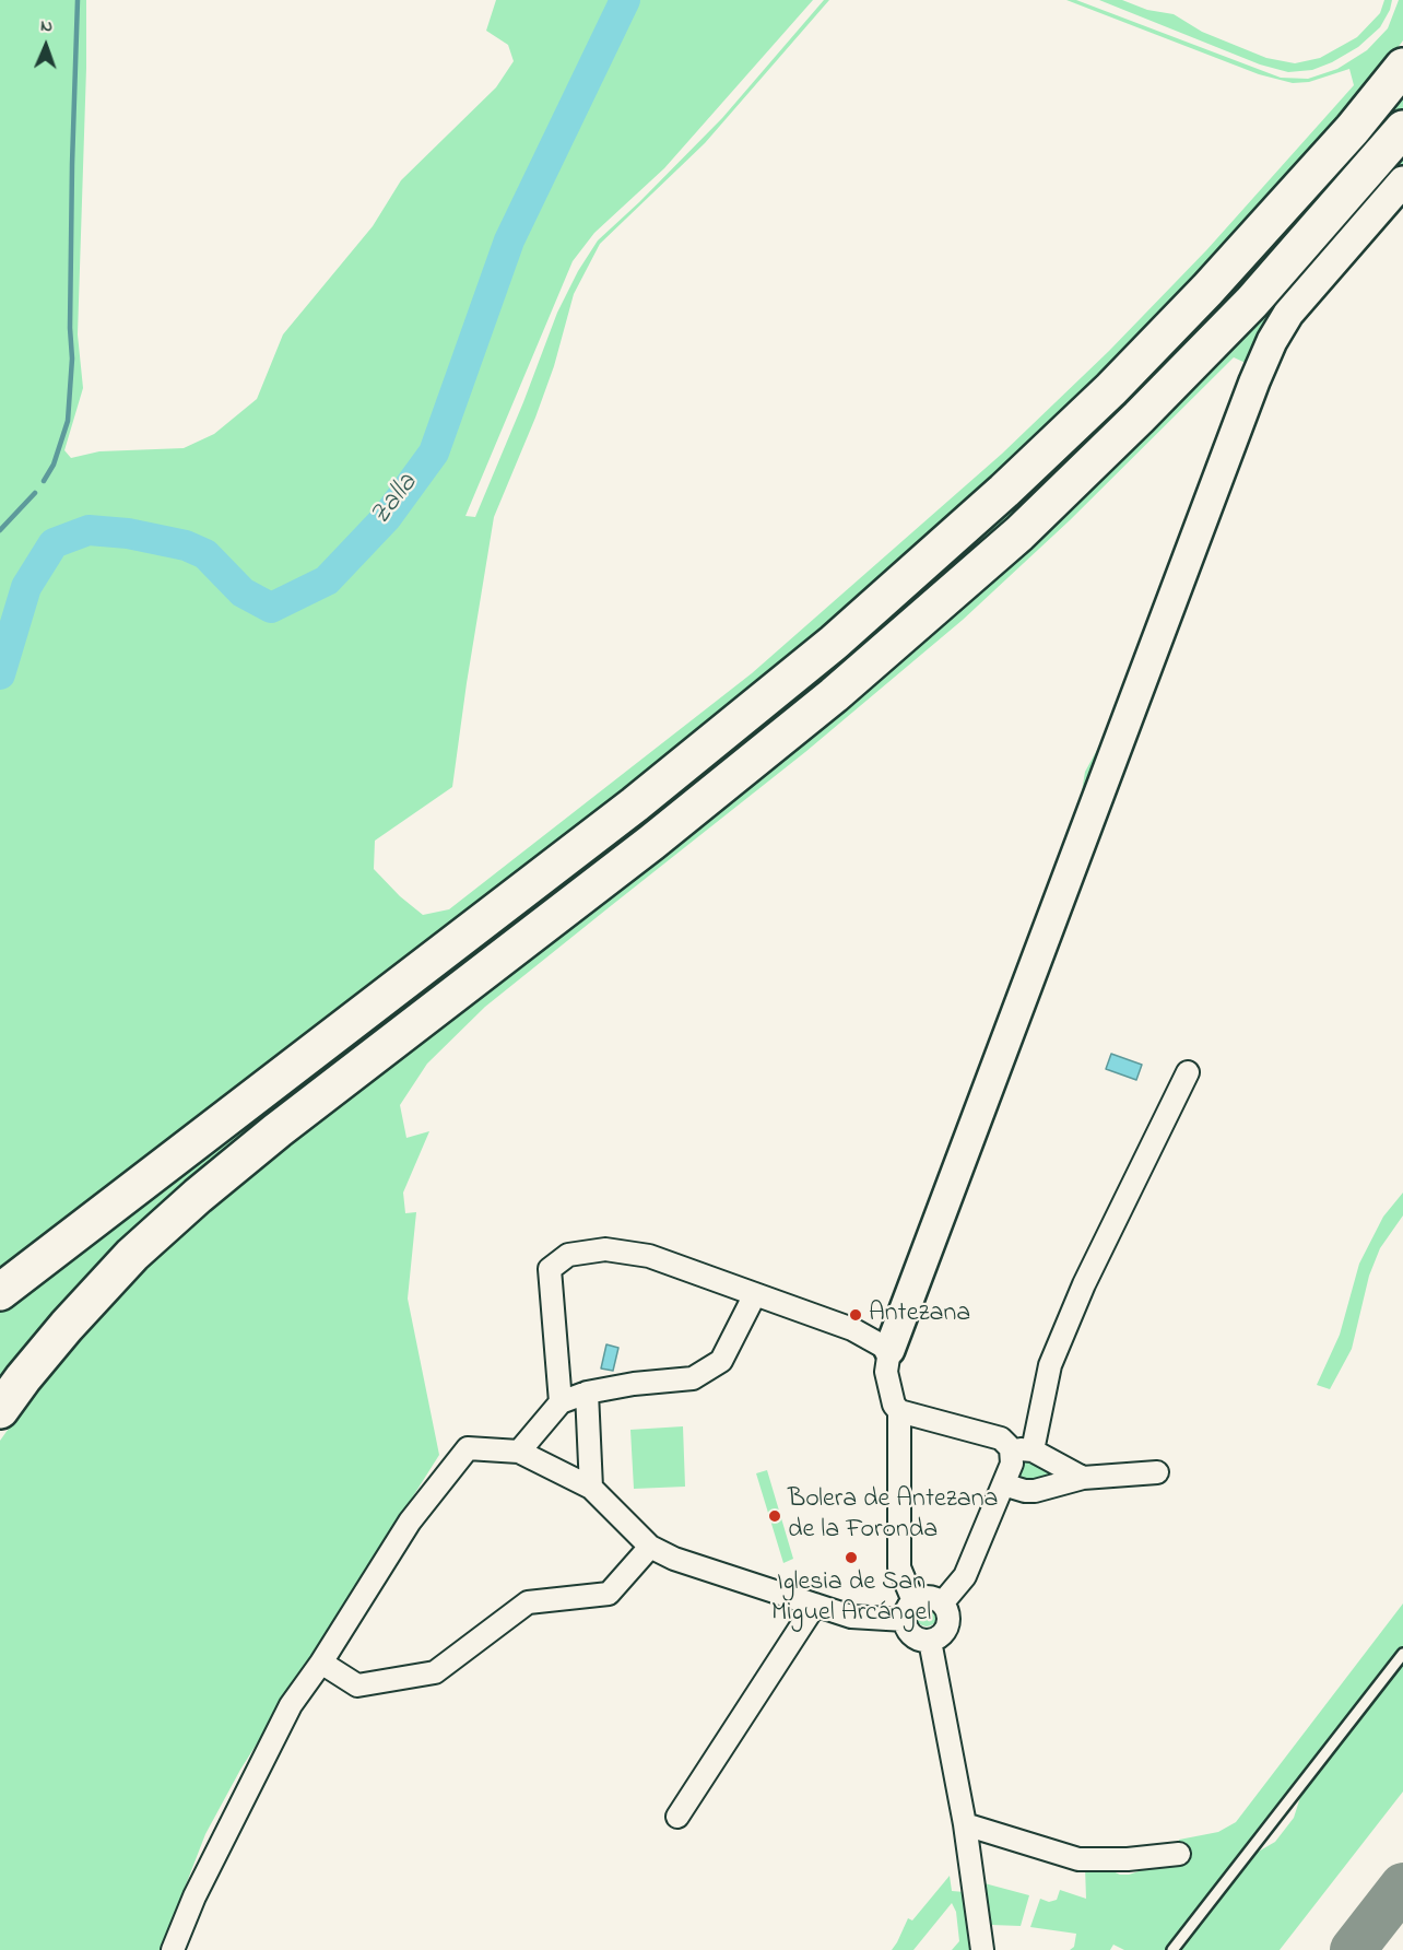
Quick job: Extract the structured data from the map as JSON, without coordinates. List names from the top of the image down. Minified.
{"water":["Zalla"],"places":["Antezana","Bolera de Antezana de la Foronda","Iglesia de San Miguel Arcángel"],"north":"top"}
